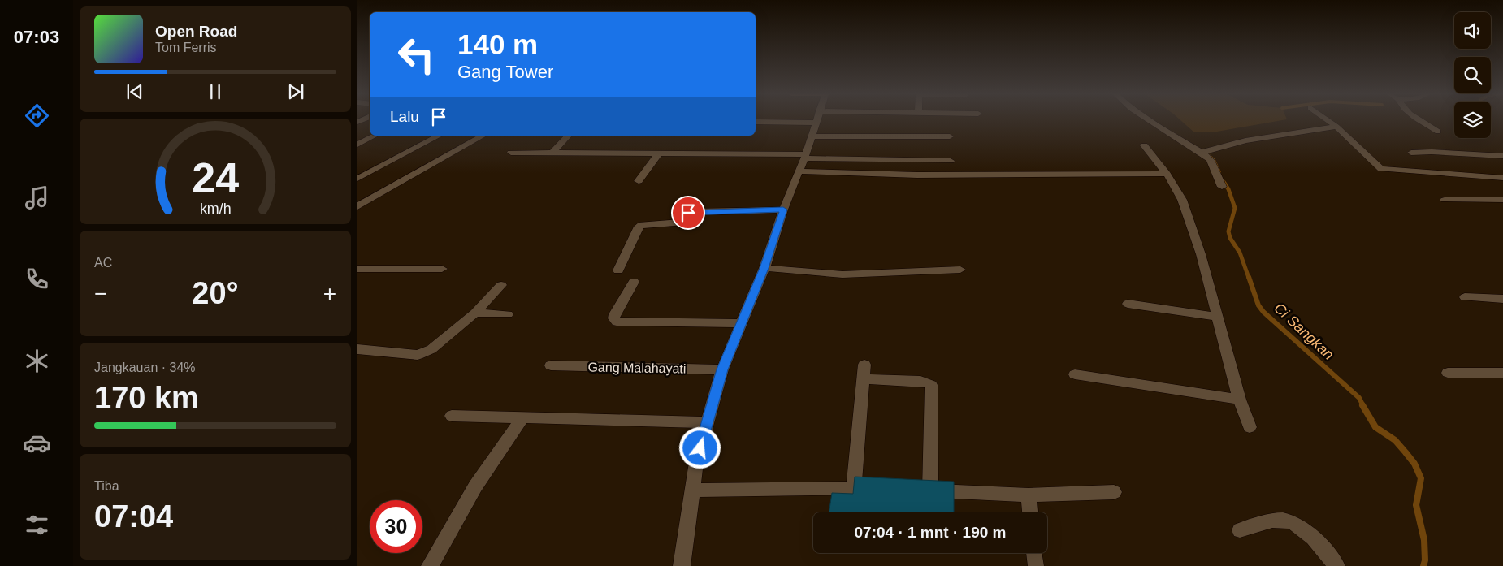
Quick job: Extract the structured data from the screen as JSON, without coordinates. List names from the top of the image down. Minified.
{"streets":{"street":["Gang Malahayati"]},"water":["Ci Sangkan"],"page":{"tabs":"07:03","turn":["140 m","Gang Tower"],"song":["Open Road","Tom Ferris"],"then":"Lalu","tile":["AC",["Jangkauan · 34%","170 km"],["Tiba","07:04"]],"heat":["−","20°","+"],"limit":"30","trip":"07:04 · 1 mnt · 190 m","gauge":["24","km/h"]}}
